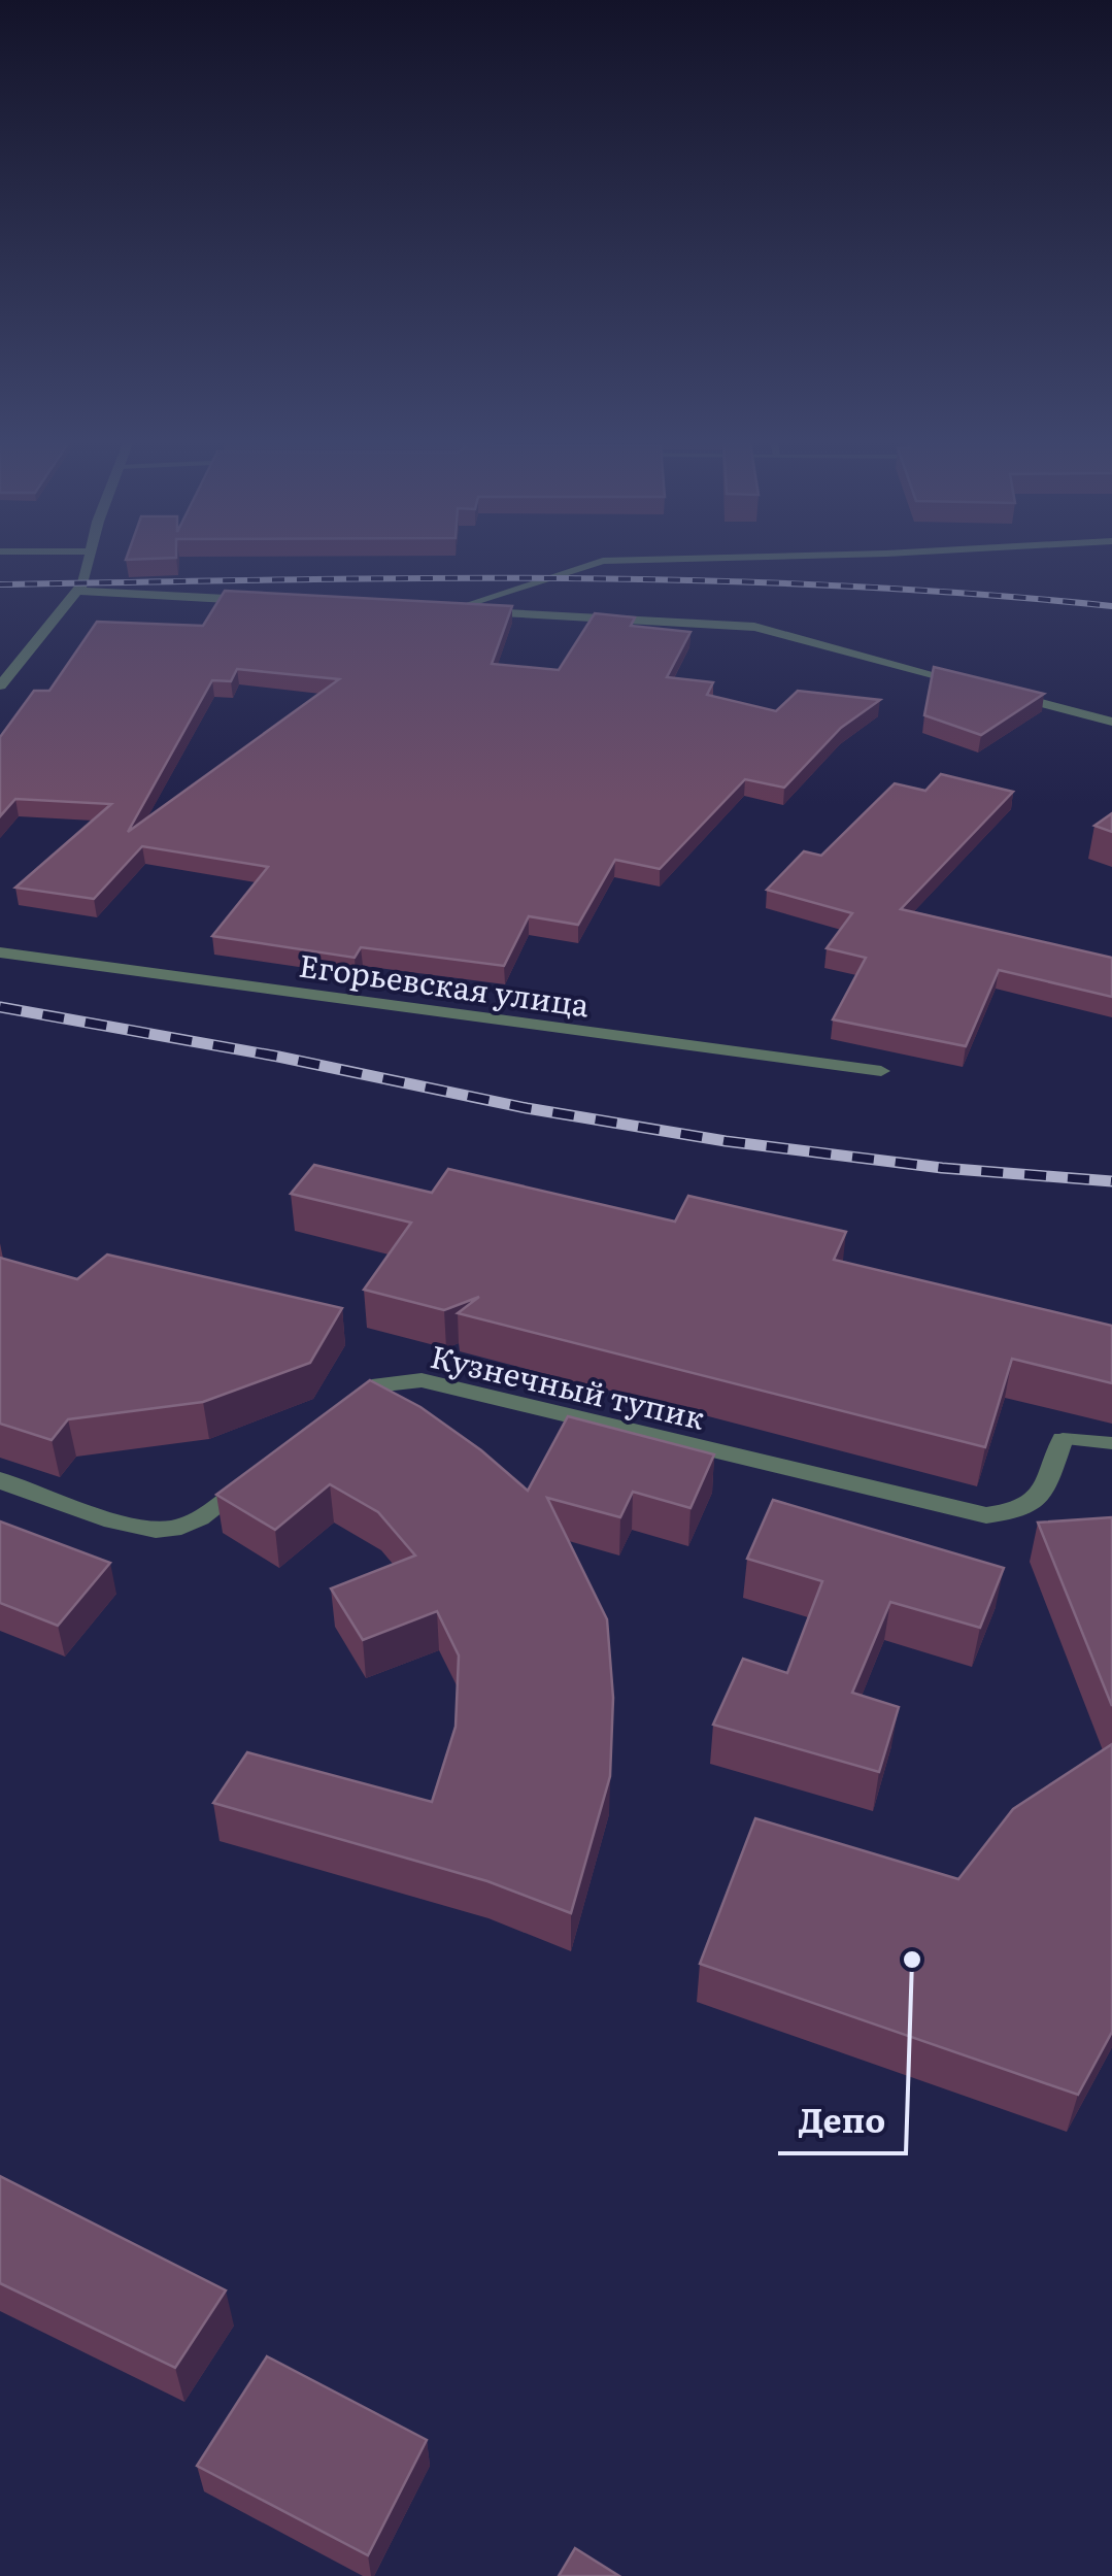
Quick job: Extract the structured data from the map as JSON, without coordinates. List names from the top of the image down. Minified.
{"streets":{"street":["Егорьевская улица","Кузнечный тупик"]},"places":["Депо"]}
